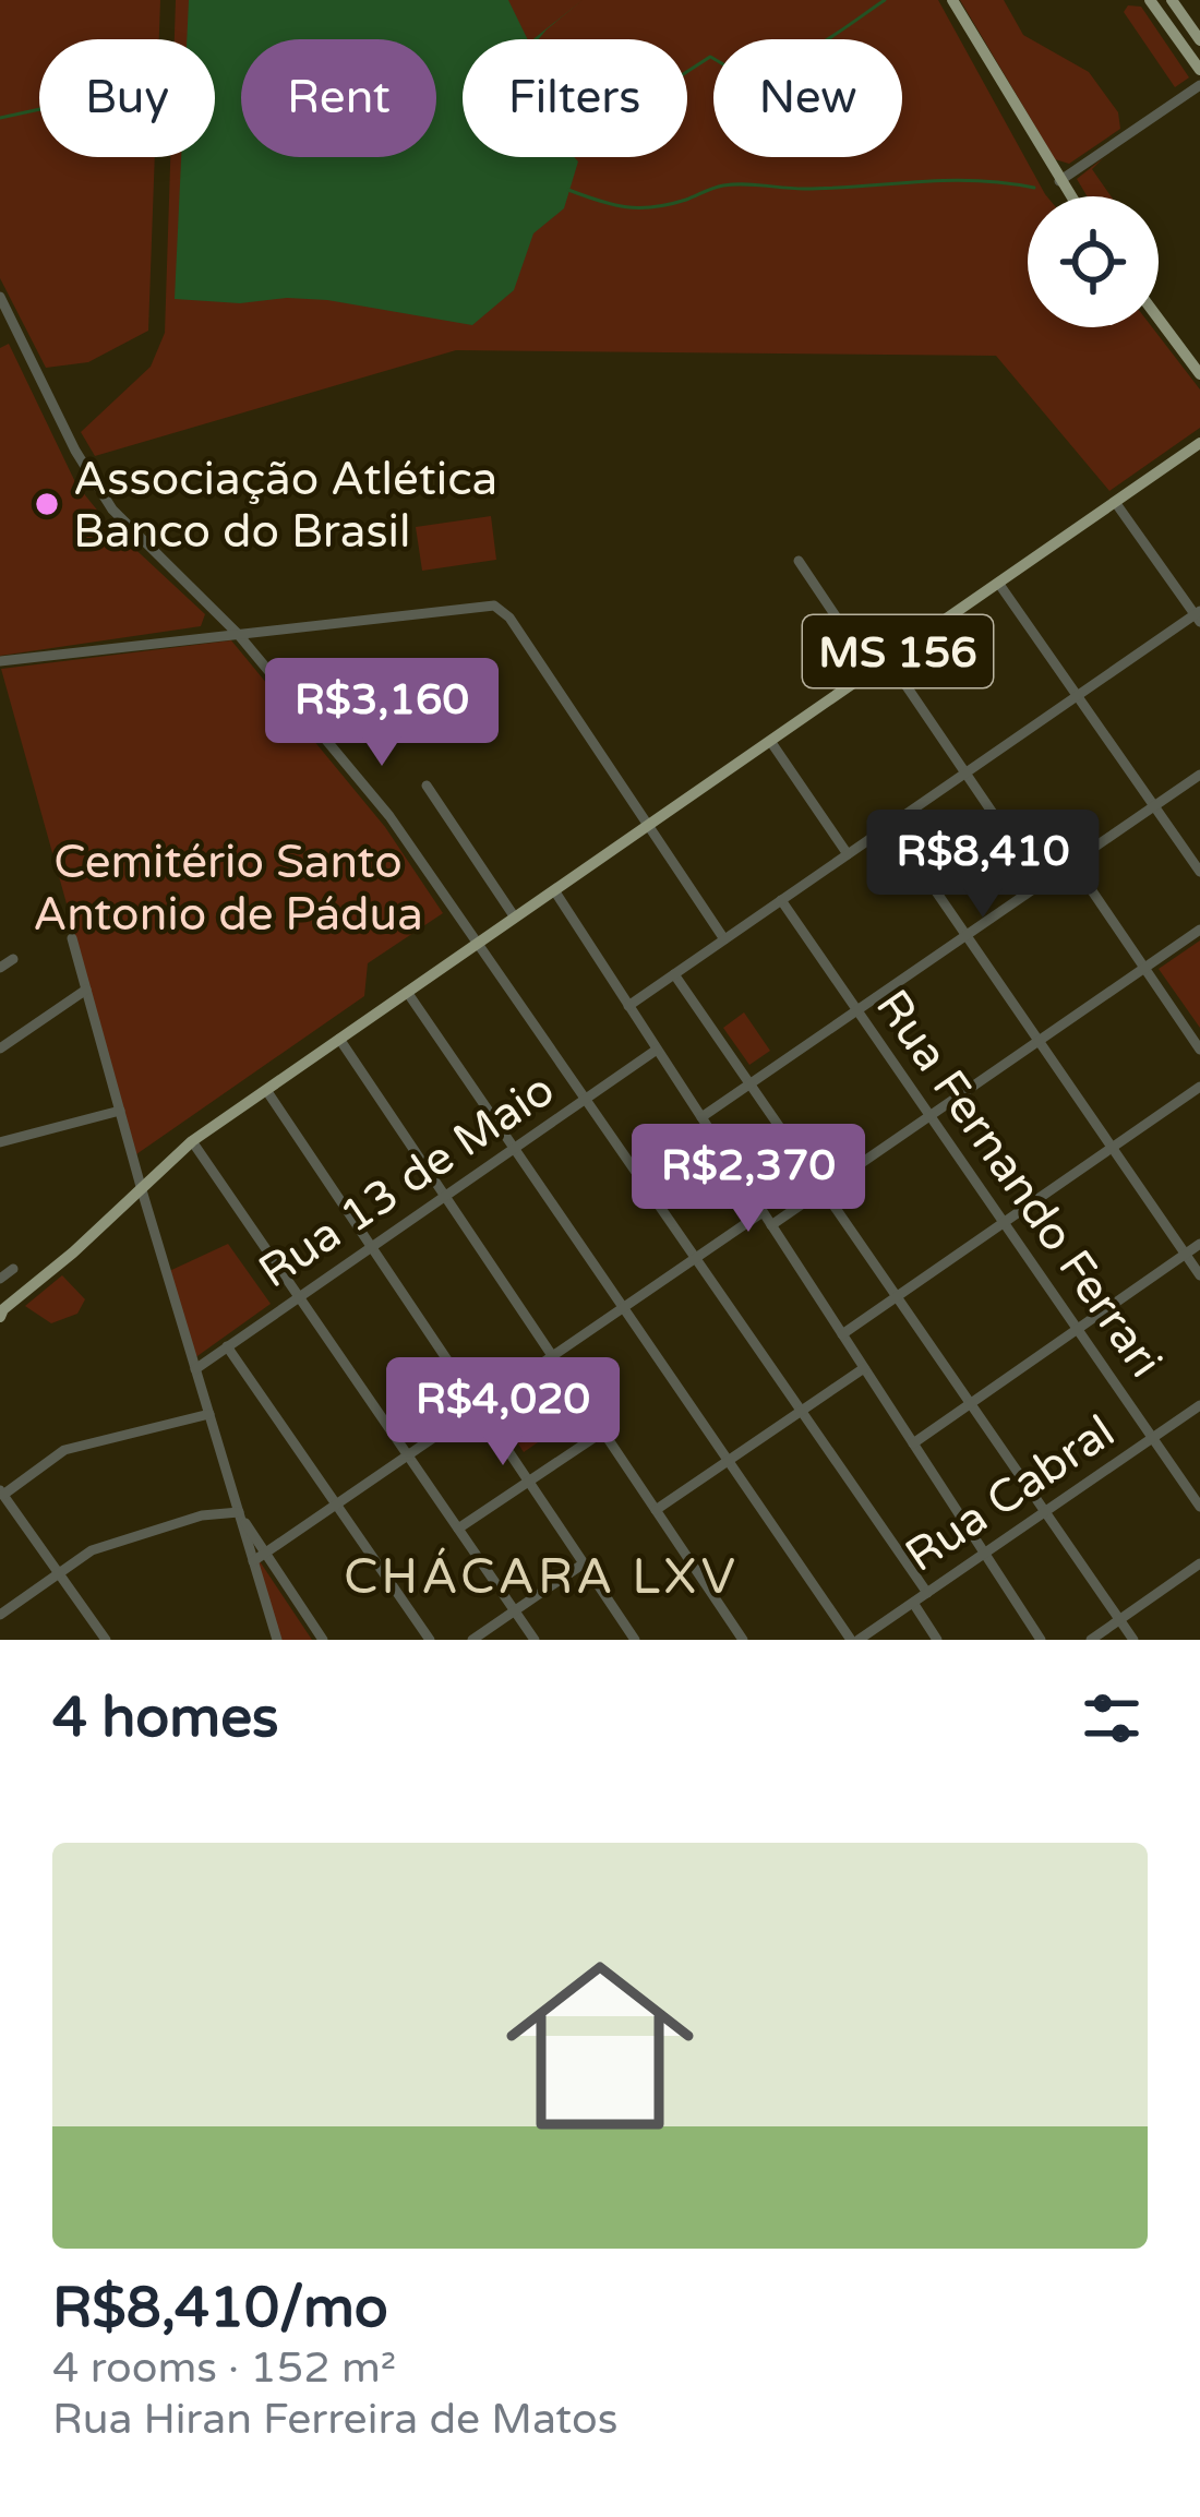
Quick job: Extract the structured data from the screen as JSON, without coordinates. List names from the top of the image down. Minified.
{"streets":{"main road":["MS 156"],"street":["Rua 13 de Maio","Rua Fernando Ferrari","Rua Cabral"]},"crossings":[["Rua Fernando Ferrari","Rua Cabral"]],"districts":["CHÁCARA LXV"],"parks":["Cemitério Santo Antonio de Pádua"],"places":["Associação Atlética Banco do Brasil"],"page":{"chip":["Buy","Rent","Filters","New"],"price":["R$3,160","R$8,410","R$2,370","R$4,020"],"heading":"4 homes","list":[{"name":"R$8,410/mo","note":"4 rooms · 152 m² · Rua Hiran Ferreira de Matos"}]}}
